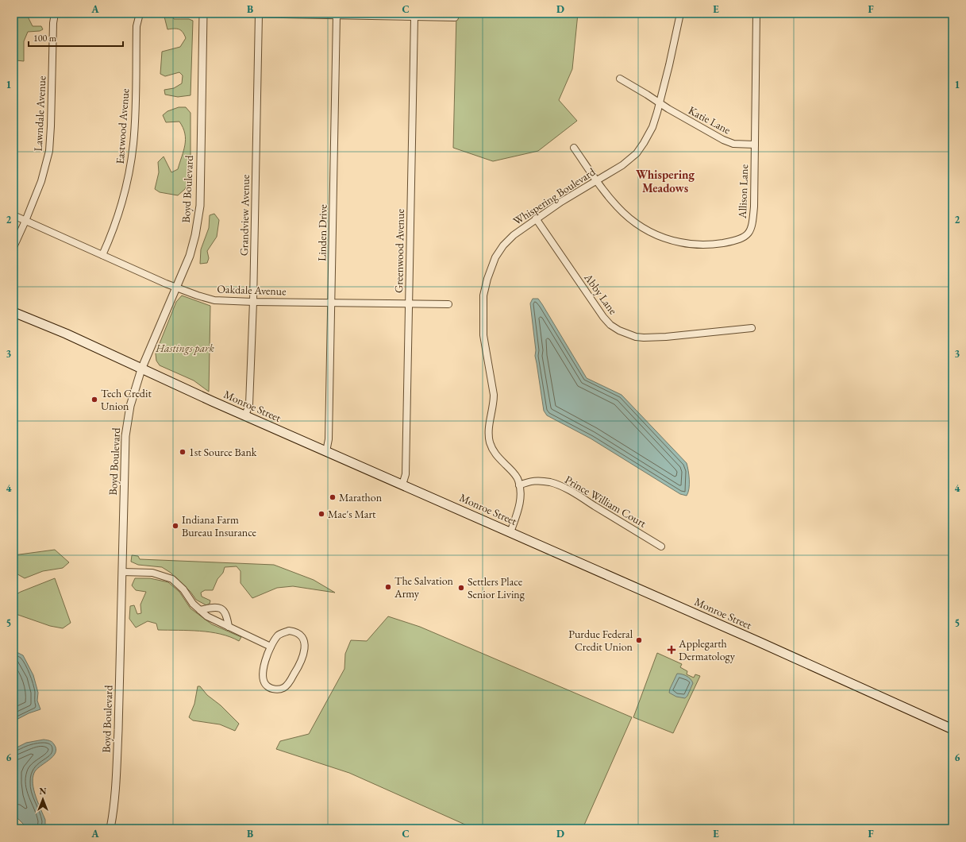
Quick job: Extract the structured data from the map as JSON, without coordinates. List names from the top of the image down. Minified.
{"streets":{"main road":["Monroe Street"],"street":["Lawndale Avenue","Katie Lane","Eastwood Avenue","Boyd Boulevard","Allison Lane","Whispering Boulevard","Grandview Avenue","Linden Drive","Greenwood Avenue","Oakdale Avenue","Abby Lane","Prince William Court"]},"crossings":[["Lawndale Avenue","Oakdale Avenue"],["Katie Lane","Allison Lane"],["Katie Lane","Whispering Boulevard"],["Eastwood Avenue","Oakdale Avenue"],["Boyd Boulevard","Oakdale Avenue"],["Boyd Boulevard","Monroe Street"],["Allison Lane","Whispering Boulevard"],["Whispering Boulevard","Abby Lane"],["Whispering Boulevard","Monroe Street"],["Whispering Boulevard","Prince William Court"],["Grandview Avenue","Oakdale Avenue"],["Grandview Avenue","Monroe Street"],["Linden Drive","Oakdale Avenue"],["Linden Drive","Monroe Street"],["Greenwood Avenue","Oakdale Avenue"],["Greenwood Avenue","Monroe Street"]],"districts":["Whispering Meadows"],"parks":["Hastings park"],"places":{"other":["Tech Credit Union","1st Source Bank","Marathon","Mae's Mart","Indiana Farm Bureau Insurance","The Salvation Army","Settlers Place Senior Living","Purdue Federal Credit Union"],"health":["Applegarth Dermatology"]},"scale_bar":"100 m","north":"top","grid":{"columns":["A","B","C","D","E","F"],"rows":["1","2","3","4","5","6"]}}
